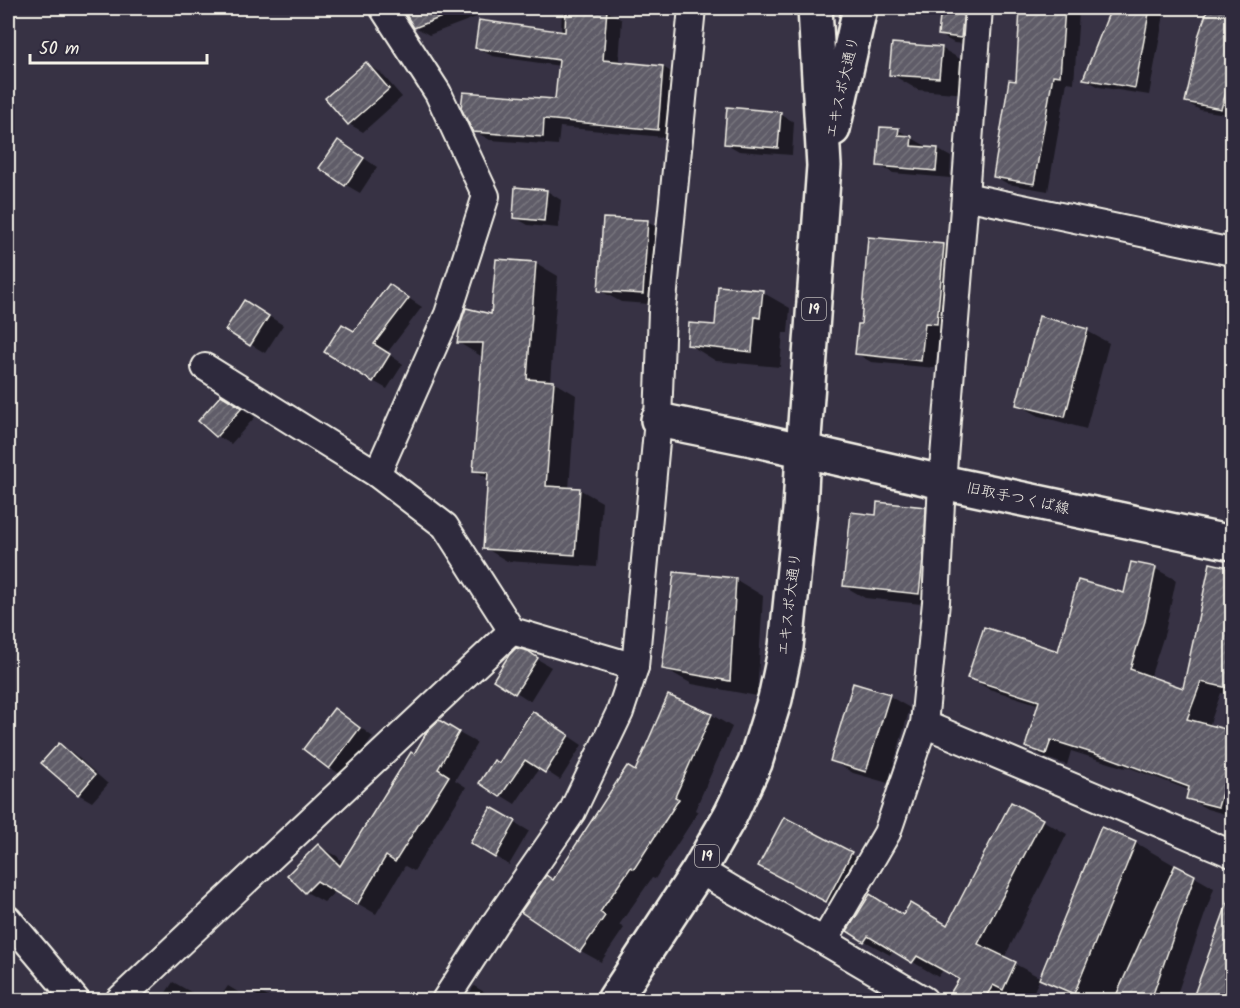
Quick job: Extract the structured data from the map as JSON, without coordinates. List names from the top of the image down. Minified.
{"streets":{"main road":["エキスポ大通り","19","旧取手つくば線"]},"crossings":[["エキスポ大通り","旧取手つくば線"]],"scale_bar":"50 m"}
